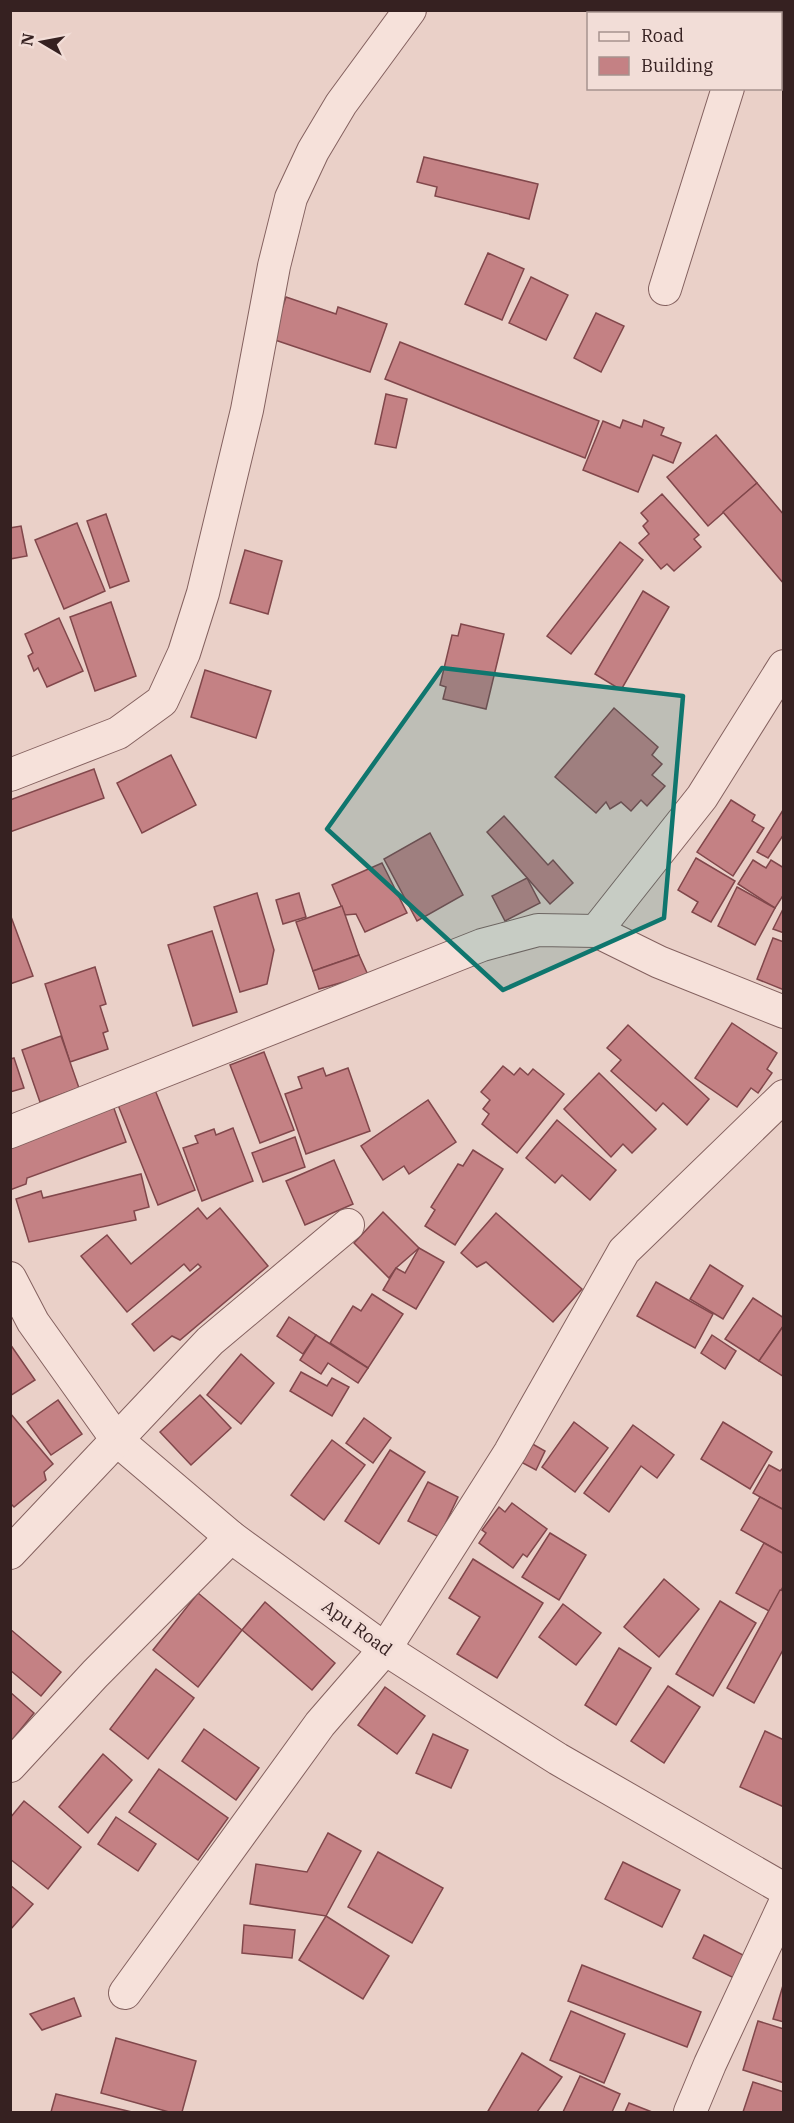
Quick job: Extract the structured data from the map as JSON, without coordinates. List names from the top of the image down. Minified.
{"streets":{"street":["Apu Road"]},"legend":["Road","Building"],"north":"left"}
